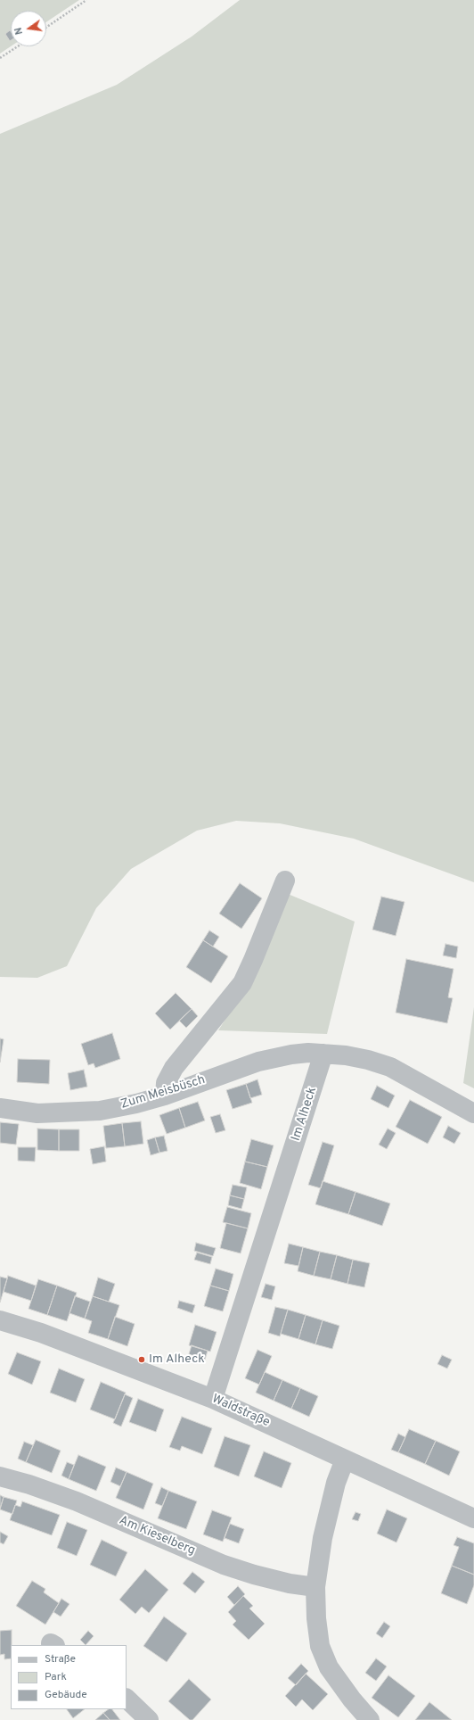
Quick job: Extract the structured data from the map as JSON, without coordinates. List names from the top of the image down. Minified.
{"streets":{"street":["Zum Meisbüsch","Im Alheck","Waldstraße","Am Kieselberg"]},"crossings":[["Zum Meisbüsch","Im Alheck"],["Im Alheck","Waldstraße"]],"places":["Im Alheck"],"legend":["Straße","Park","Gebäude"],"north":"left"}
